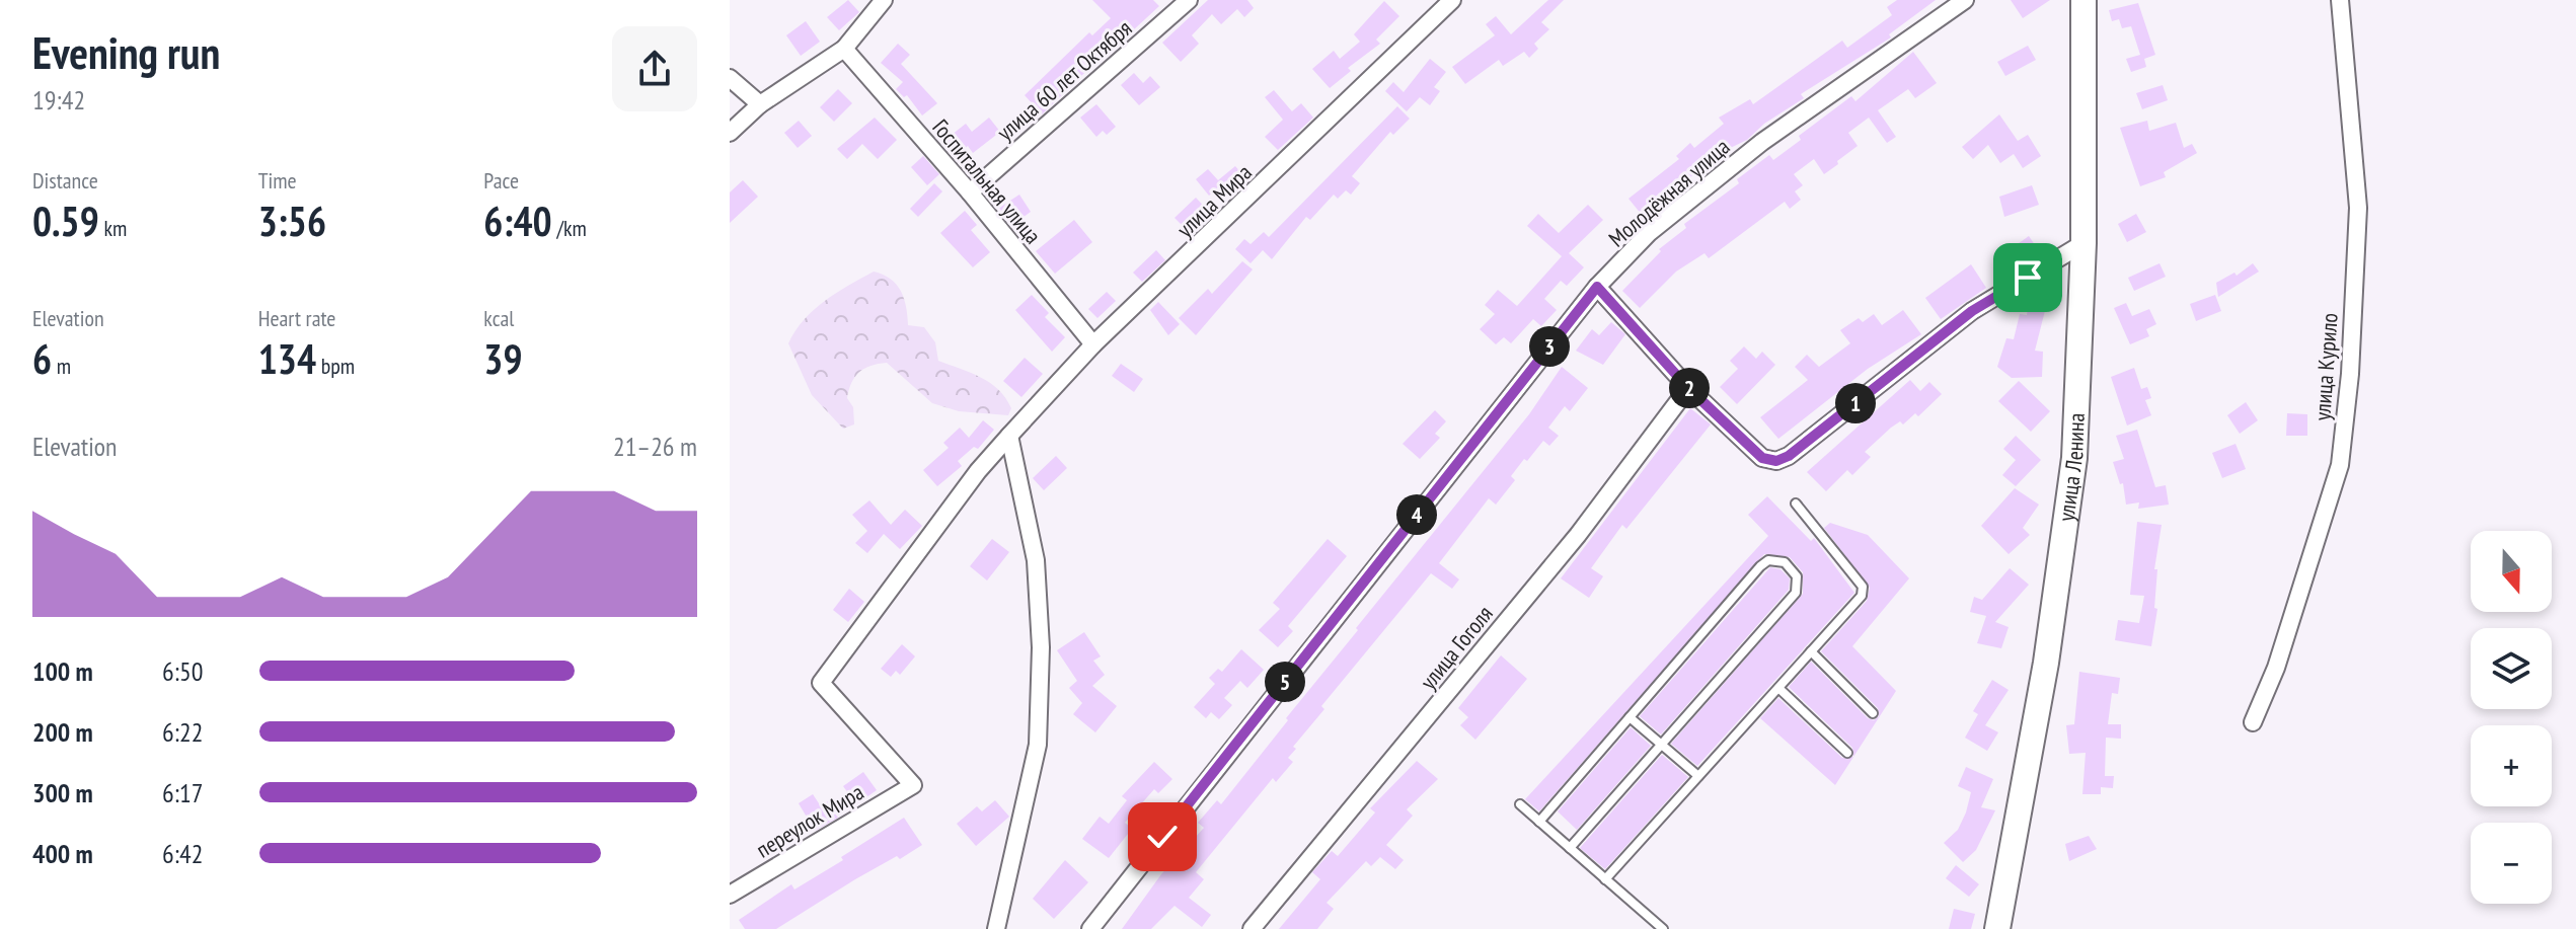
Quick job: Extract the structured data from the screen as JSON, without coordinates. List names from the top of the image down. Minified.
{"streets":{"main road":["улица Ленина"],"street":["улица 60 лет Октября","Госпитальная улица","Молодёжная улица","улица Мира","улица Курило","улица Гоголя","переулок Мира"]},"crossings":[["улица 60 лет Октября","Госпитальная улица"],["Госпитальная улица","улица Мира"],["улица Мира","переулок Мира"]],"north":"bottom","page":{"heading":["Evening run","19:42"],"stats":[["Distance","0.59 km"],["Time","3:56"],["Pace","6:40 /km"],["Elevation","6 m"],["Heart rate","134 bpm"],["kcal","39"]],"pins":["3","2","1","4","5"],"chart":["Elevation","21–26 m"],"map_buttons":["+","−"],"list":[{"name":"100 m","note":"6:50"},{"name":"200 m","note":"6:22"},{"name":"300 m","note":"6:17"},{"name":"400 m","note":"6:42"}]}}
